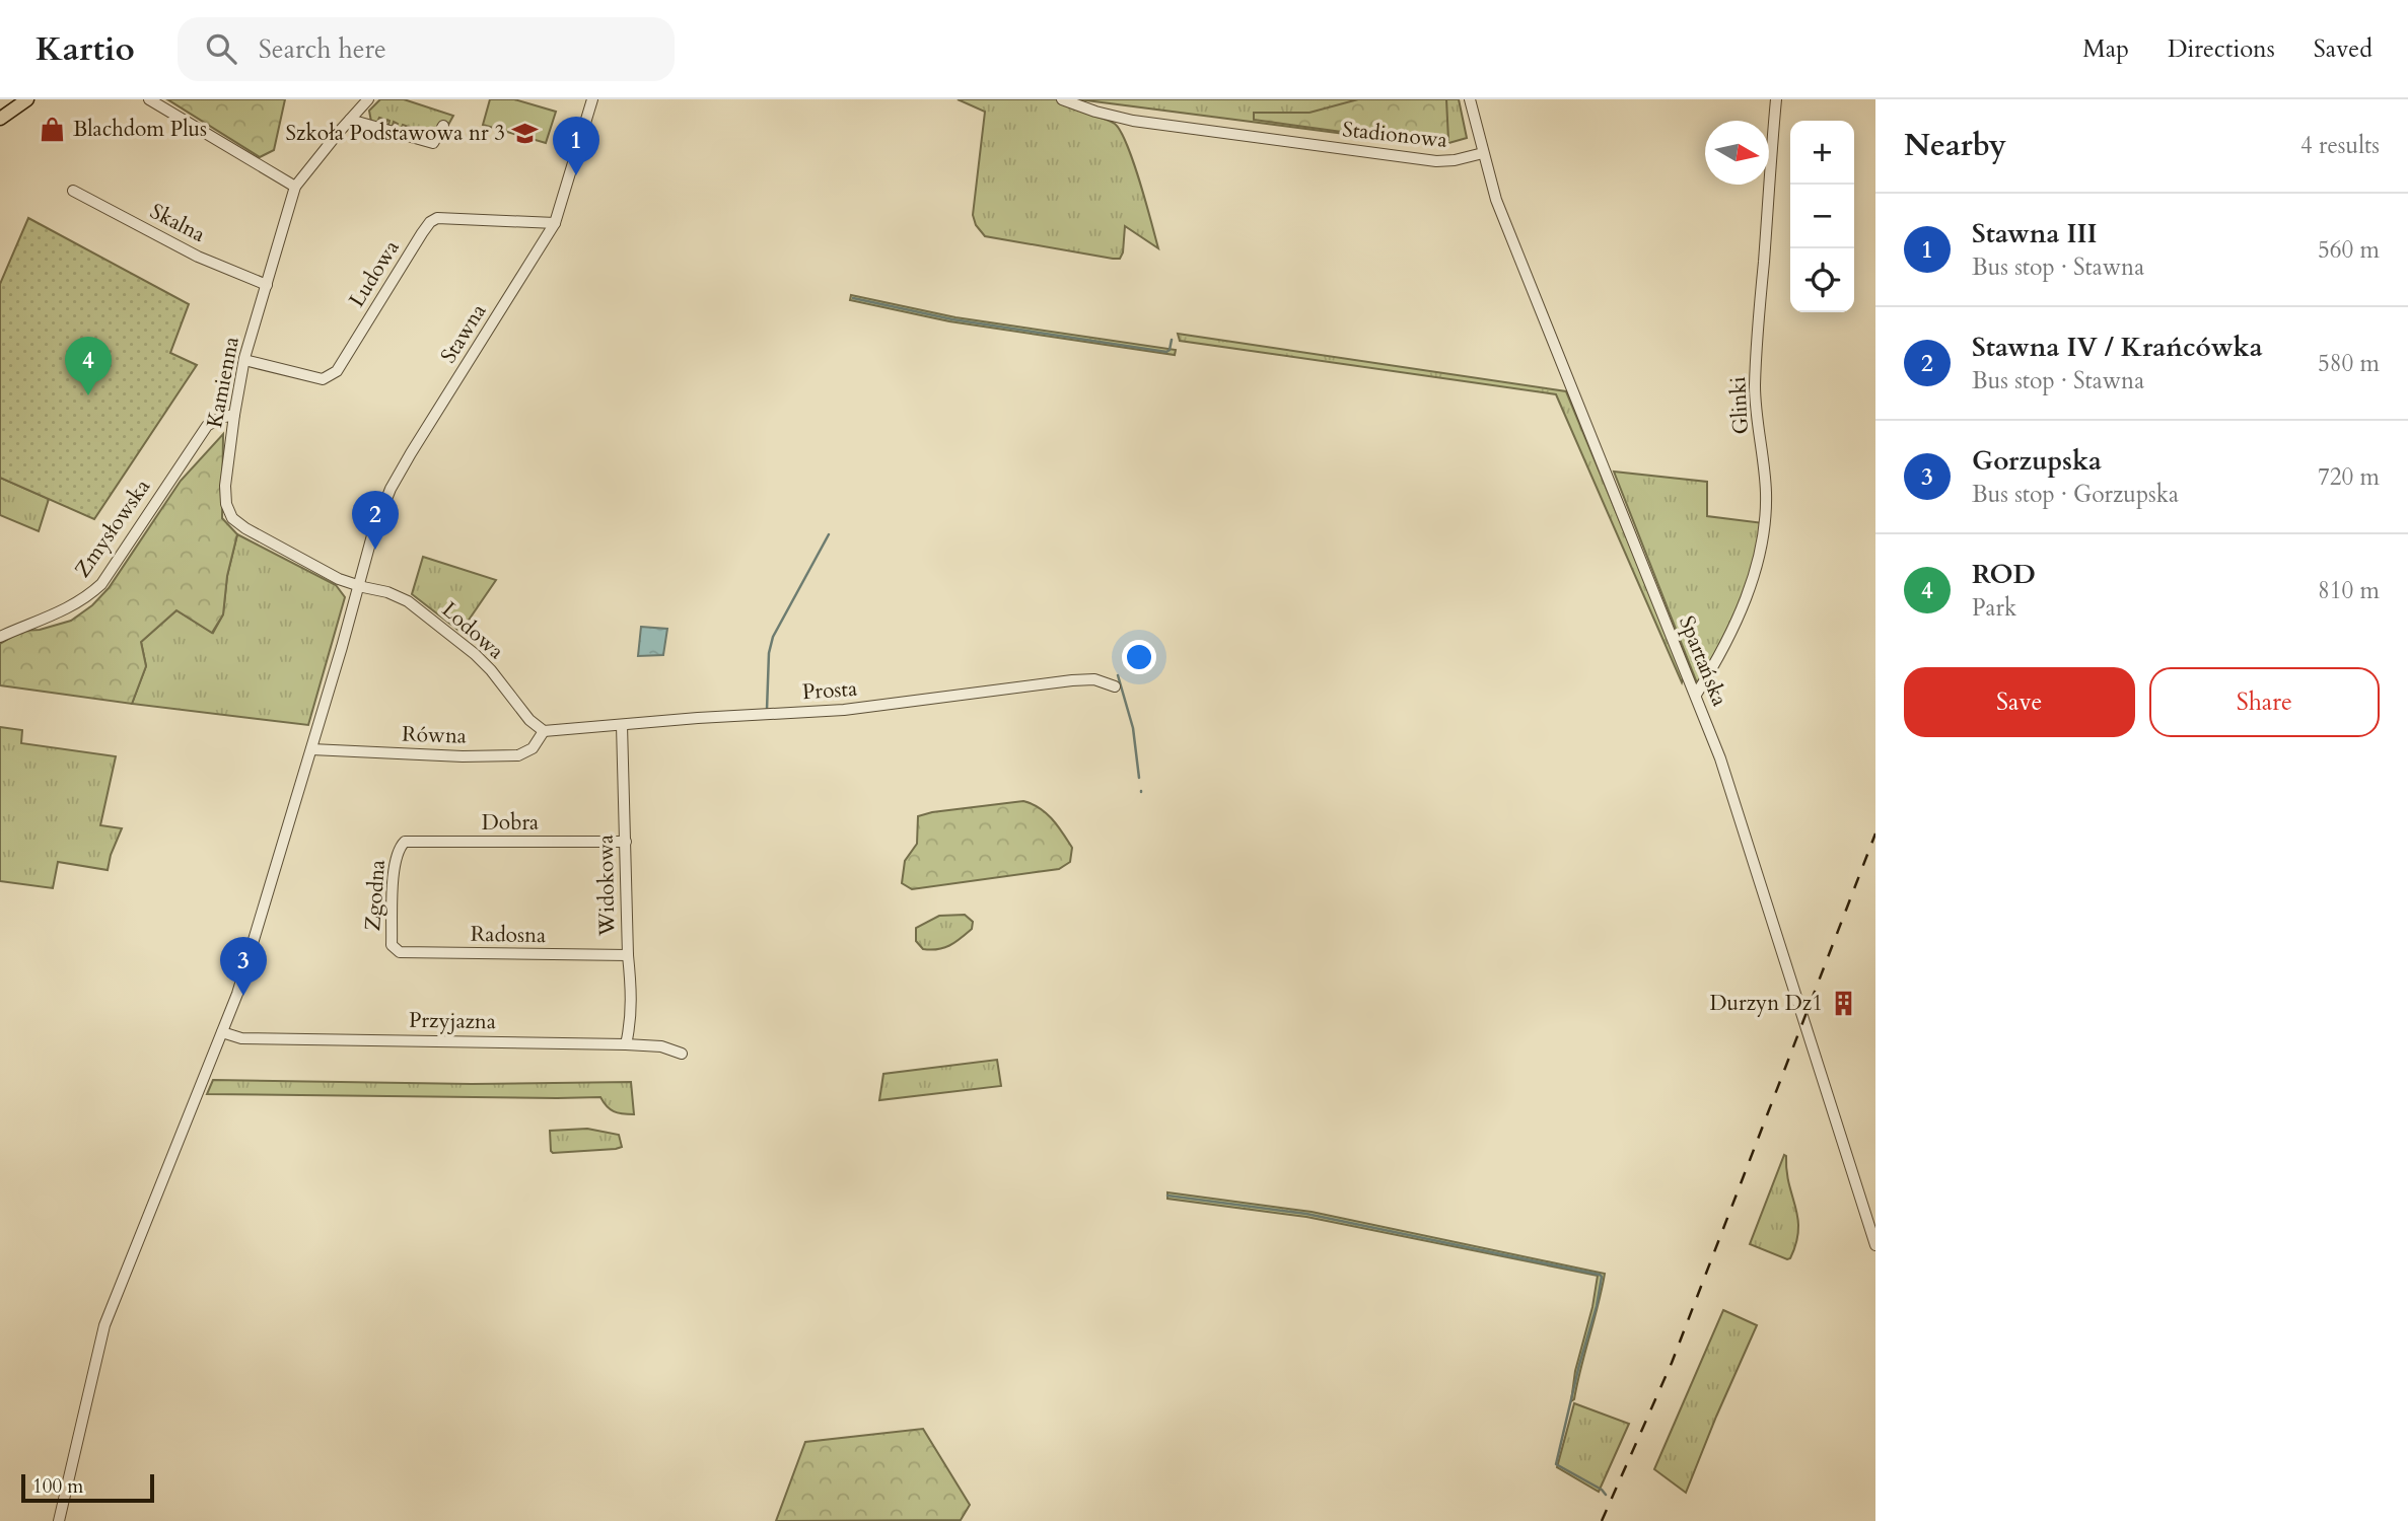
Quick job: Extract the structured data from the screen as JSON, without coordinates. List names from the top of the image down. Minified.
{"streets":{"street":["Stadionowa","Skalna","Ludowa","Stawna","Kamienna","Glinki","Zmysłowska","Lodowa","Spartańska","Prosta","Równa","Dobra","Widokowa","Zgodna","Radosna","Przyjazna"]},"crossings":[["Stadionowa","Spartańska"],["Skalna","Kamienna"],["Ludowa","Stawna"],["Ludowa","Kamienna"],["Stawna","Kamienna"],["Stawna","Lodowa"],["Stawna","Równa"],["Stawna","Przyjazna"],["Kamienna","Zmysłowska"],["Kamienna","Lodowa"],["Glinki","Spartańska"],["Lodowa","Prosta"],["Lodowa","Równa"],["Prosta","Równa"],["Prosta","Widokowa"],["Dobra","Widokowa"],["Dobra","Zgodna"],["Widokowa","Radosna"],["Widokowa","Przyjazna"],["Zgodna","Radosna"]],"places":{"shop":["Blachdom Plus"],"school or university":["Szkoła Podstawowa nr 3"],"building":["Durzyn Dz1"]},"scale_bar":"100 m","north":"right","page":{"header":"Kartio","search":"Search here","nav":["Map","Directions","Saved"],"heading":["Nearby","4 results"],"pins":["1","4","2","3"],"map_buttons":["+","−"],"list":[{"mark":"1","name":"Stawna III","note":"Bus stop · Stawna","value":"560 m"},{"mark":"2","name":"Stawna IV / Krańcówka","note":"Bus stop · Stawna","value":"580 m"},{"mark":"3","name":"Gorzupska","note":"Bus stop · Gorzupska","value":"720 m"},{"mark":"4","name":"ROD","note":"Park","value":"810 m"}],"buttons":["Save","Share"],"scale":"100 m"}}
